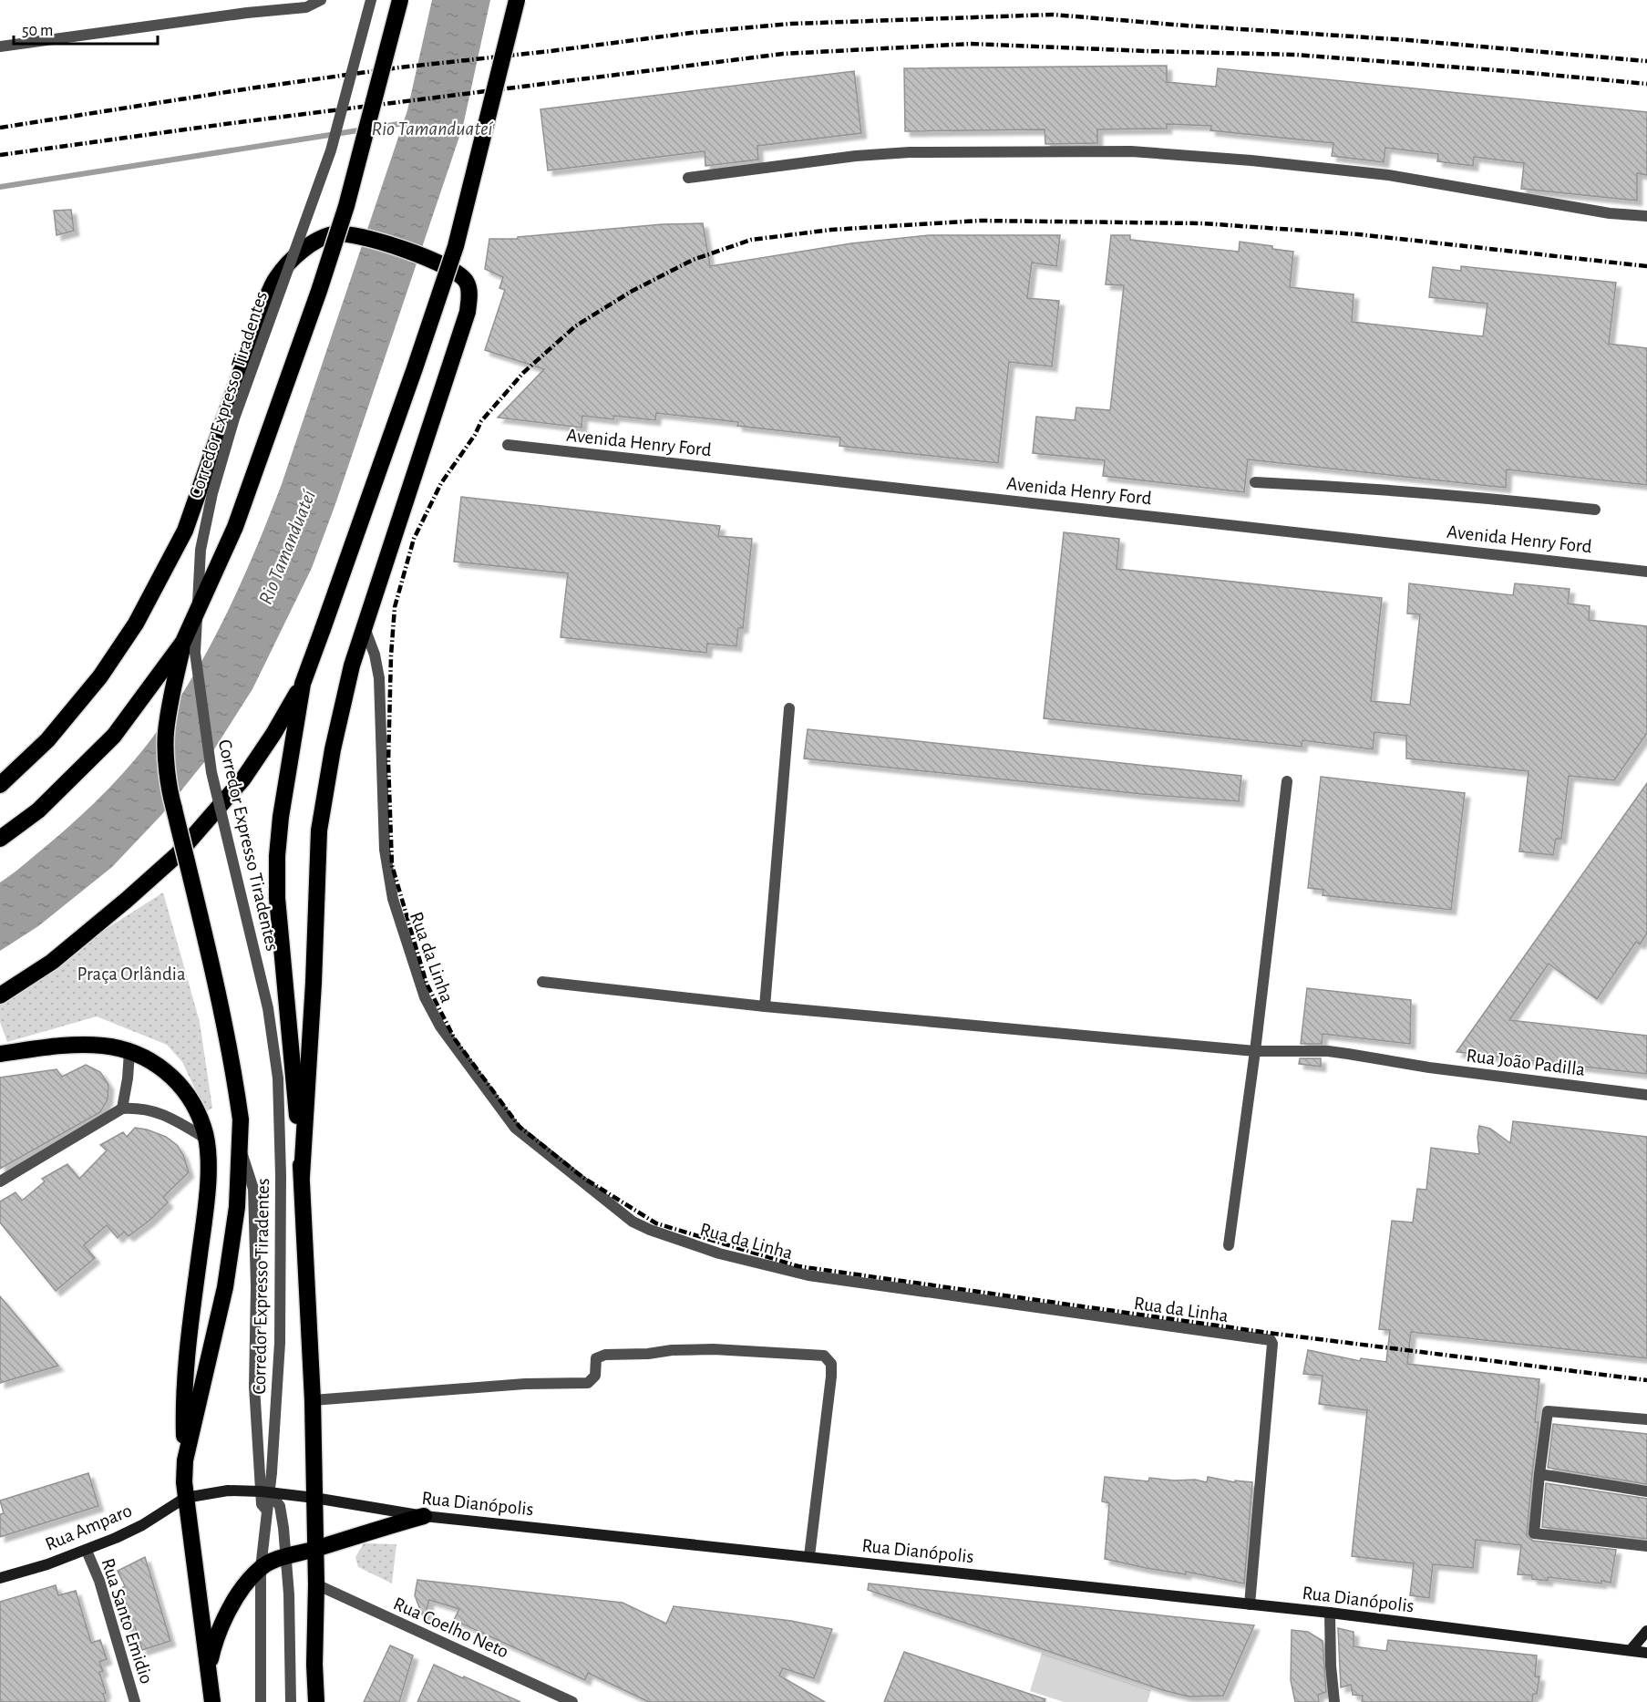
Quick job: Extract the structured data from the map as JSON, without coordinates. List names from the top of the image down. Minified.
{"streets":{"street":["Corredor Expresso Tiradentes","Avenida Henry Ford","Rua da Linha","Rua João Padilla","Rua Dianópolis","Rua Amparo","Rua Santo Emidio","Rua Coelho Neto"]},"crossings":[["Corredor Expresso Tiradentes","Rua Dianópolis"],["Rua da Linha","Rua Dianópolis"],["Rua Dianópolis","Rua Amparo"],["Rua Amparo","Rua Santo Emidio"]],"water":["Rio Tamanduateí"],"parks":["Praça Orlândia"],"scale_bar":"50 m"}
